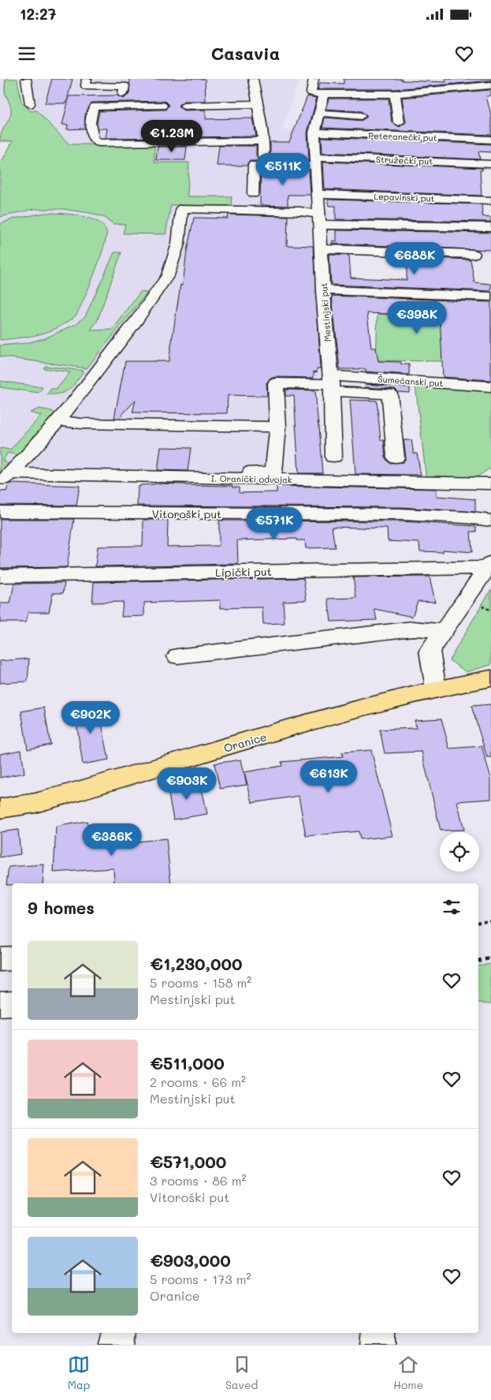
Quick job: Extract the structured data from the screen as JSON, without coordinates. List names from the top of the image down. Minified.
{"streets":{"main road":["Oranice"],"street":["Peteranečki put","Stružečki put","Lepavinski put","Mestinjski put","Šumećanski put","I. Oranički odvojak","Vitoroški put","Lipički put"]},"crossings":[["Peteranečki put","Mestinjski put"],["Stružečki put","Mestinjski put"],["Lepavinski put","Mestinjski put"],["Mestinjski put","Šumećanski put"]],"page":{"status":"12:27","header":"Casavia","price":["€1.23M","€511K","€688K","€398K","€571K","€902K","€613K","€903K","€386K"],"heading":"9 homes","list":[{"name":"€1,230,000","note":"5 rooms · 158 m² · Mestinjski put"},{"name":"€511,000","note":"2 rooms · 66 m² · Mestinjski put"},{"name":"€571,000","note":"3 rooms · 86 m² · Vitoroški put"},{"name":"€903,000","note":"5 rooms · 173 m² · Oranice"}],"tabs":["Map","Saved","Home"]}}
